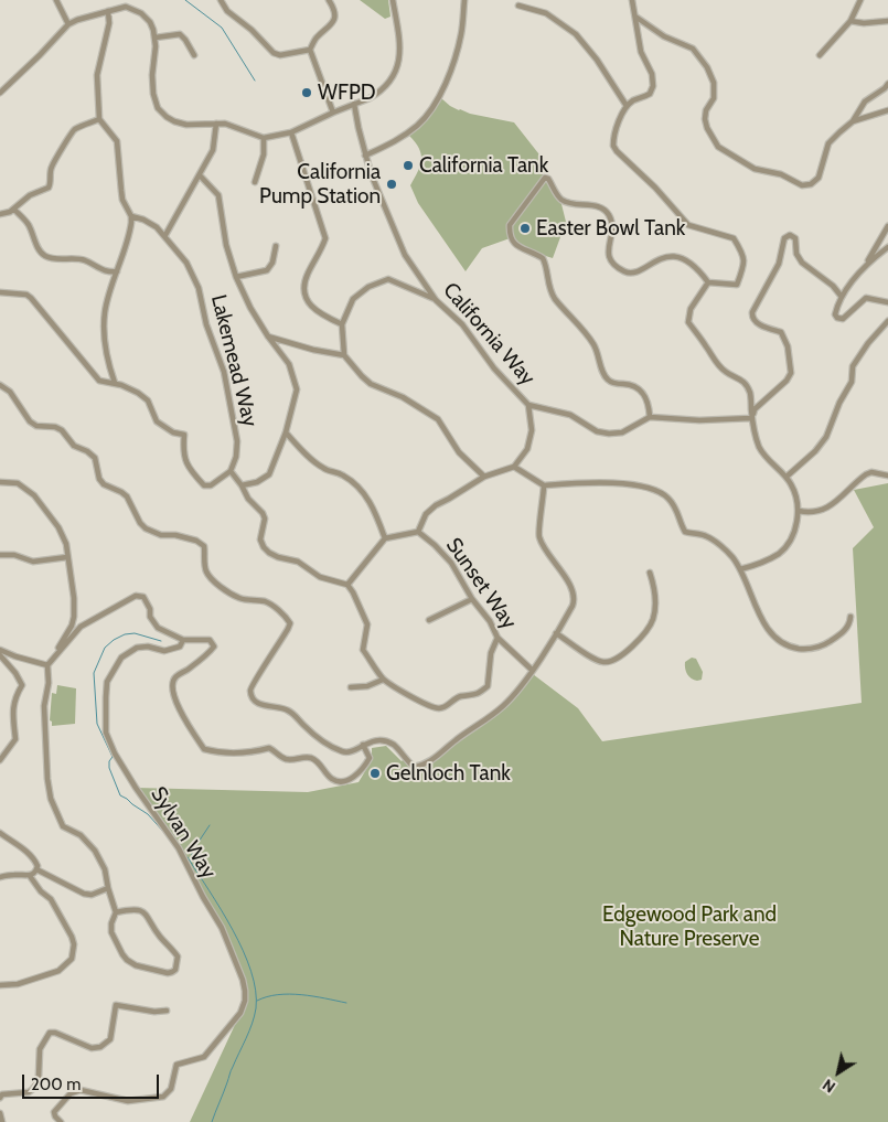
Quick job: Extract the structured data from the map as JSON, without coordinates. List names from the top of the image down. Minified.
{"streets":{"street":["California Way","Lakemead Way","Sunset Way","Sylvan Way"]},"parks":["Edgewood Park and Nature Preserve"],"places":["WFPD","California Tank","California Pump Station","Easter Bowl Tank","Gelnloch Tank"],"scale_bar":"200 m","north":"bottom left"}
